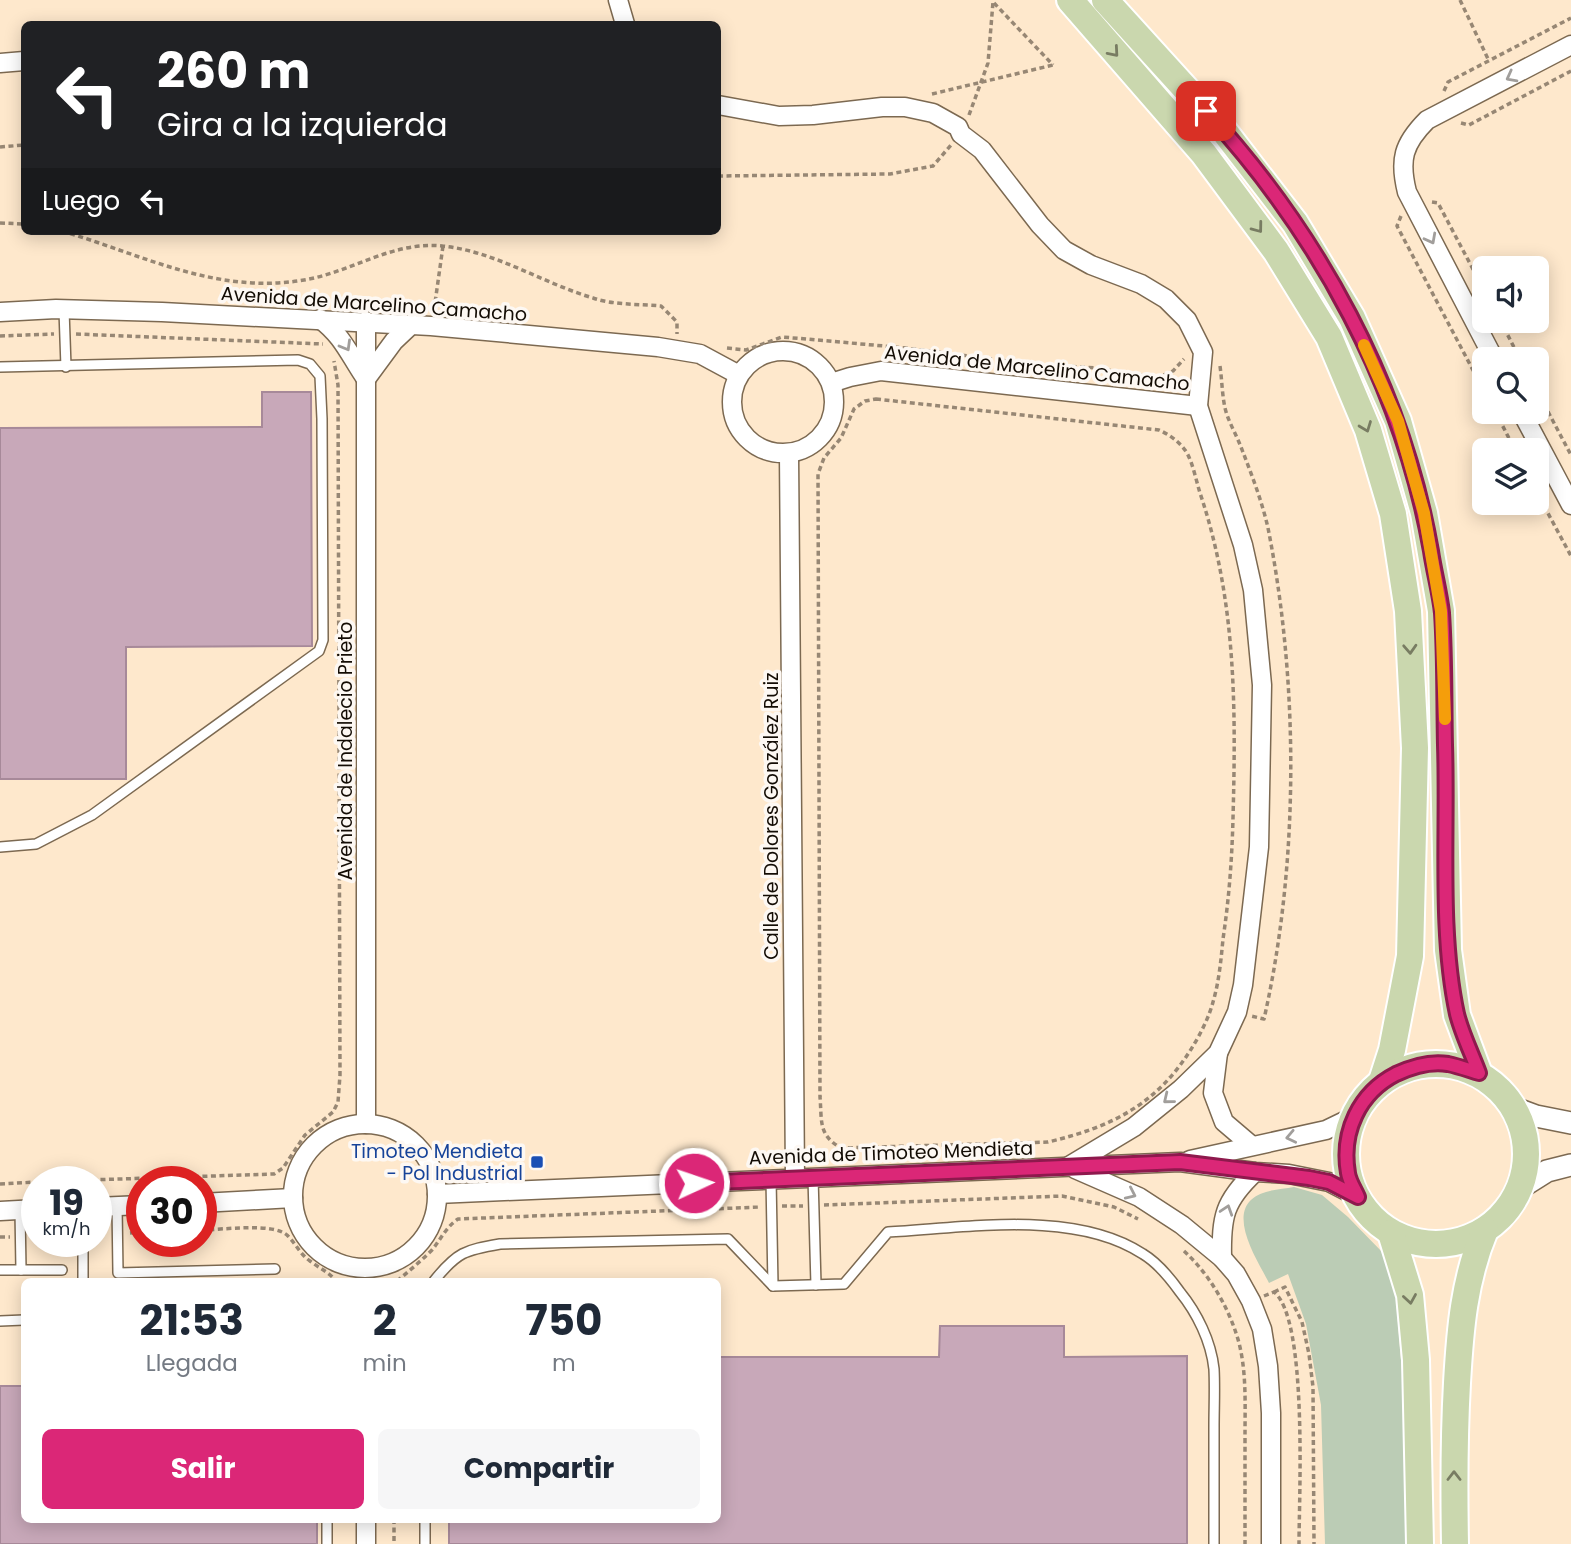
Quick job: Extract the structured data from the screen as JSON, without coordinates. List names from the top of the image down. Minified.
{"streets":{"street":["Avenida de Marcelino Camacho","Avenida de Indalecio Prieto","Calle de Dolores González Ruiz","Avenida de Timoteo Mendieta"]},"crossings":[["Avenida de Marcelino Camacho","Avenida de Indalecio Prieto"],["Avenida de Marcelino Camacho","Calle de Dolores González Ruiz"],["Avenida de Indalecio Prieto","Avenida de Timoteo Mendieta"],["Calle de Dolores González Ruiz","Avenida de Timoteo Mendieta"]],"places":{"transit":["Timoteo Mendieta - Pol Industrial"]},"page":{"turn":["260 m","Gira a la izquierda"],"then":"Luego","speed":"19 km/h","limit":"30","eta":["21:53","Llegada","2","min","750","m"],"buttons":["Salir","Compartir"]}}
